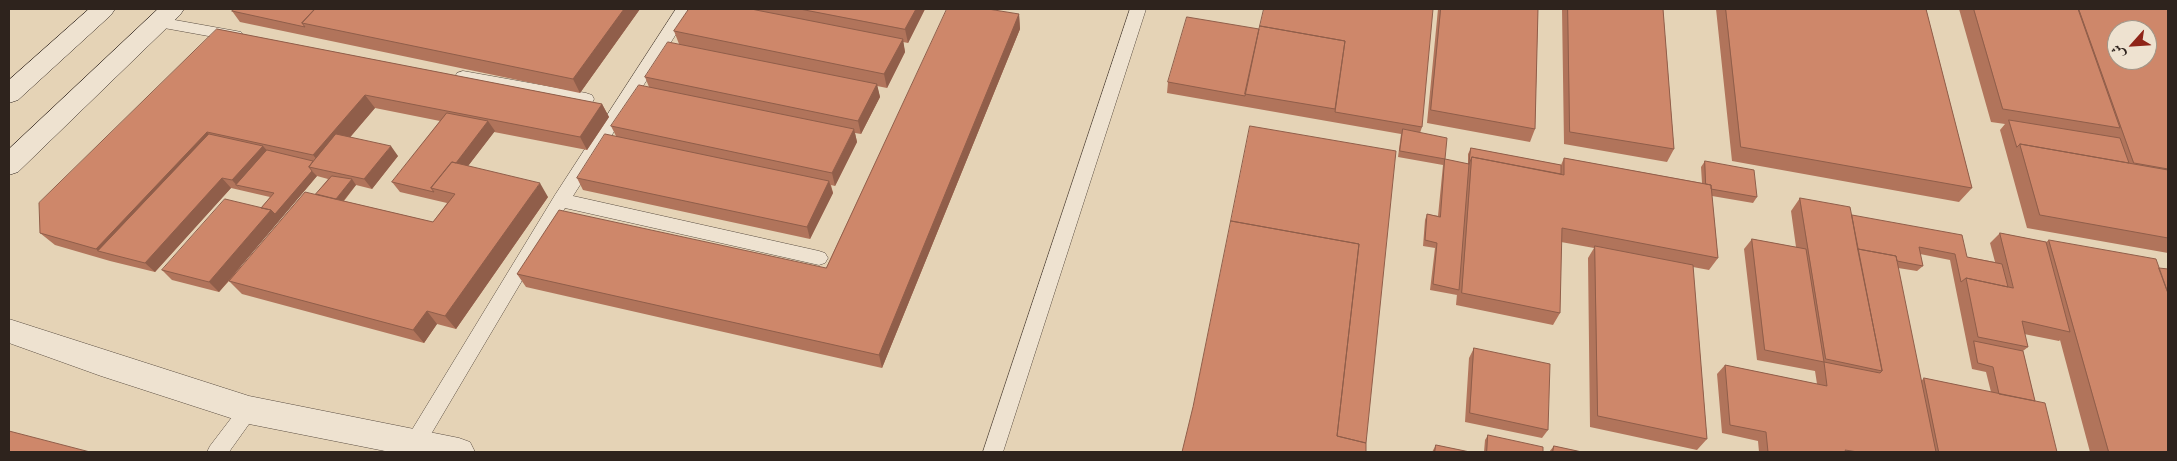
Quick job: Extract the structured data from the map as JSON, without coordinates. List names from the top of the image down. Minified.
{"north":"bottom left"}
